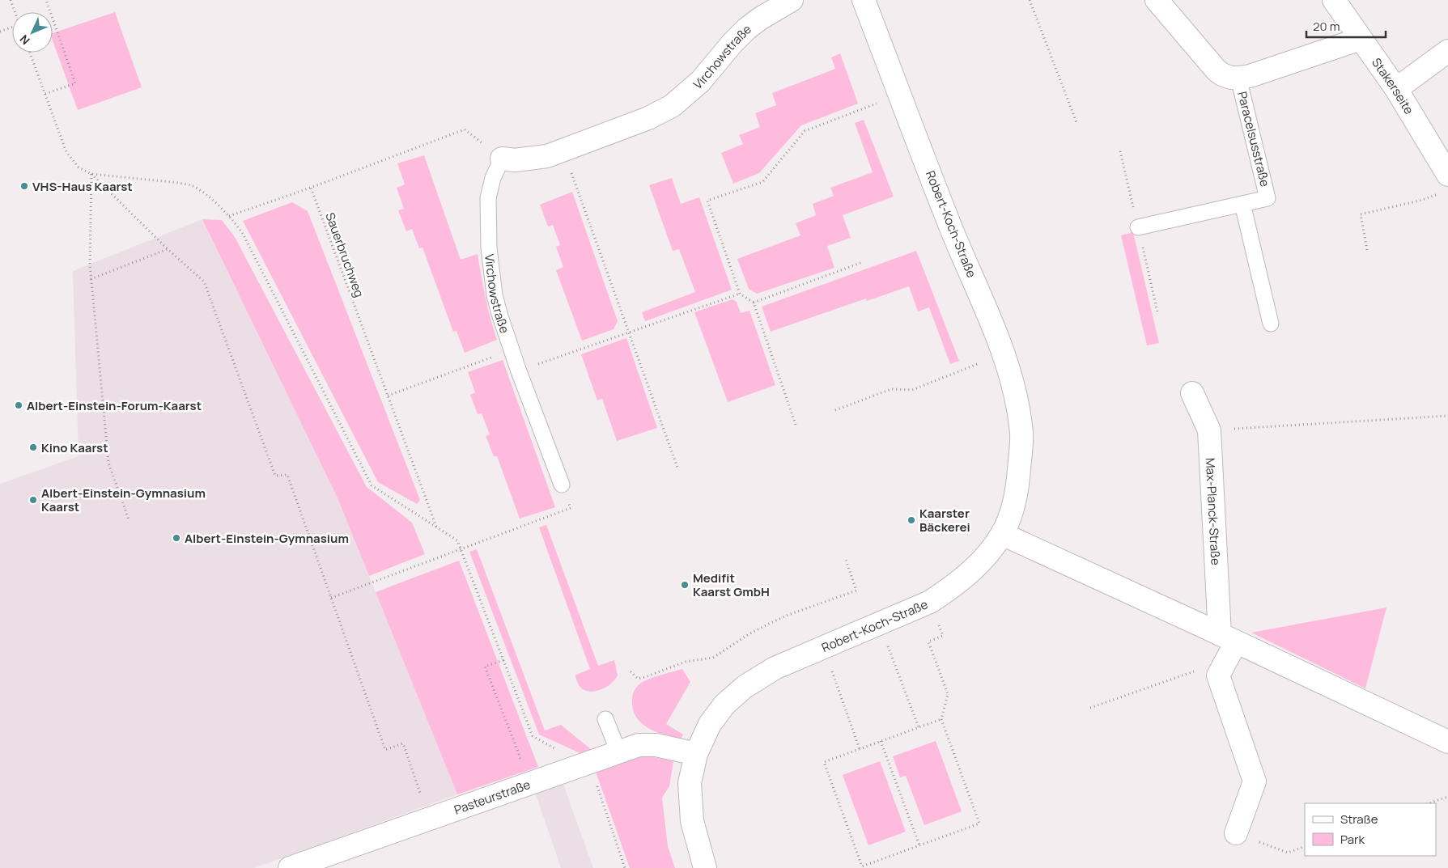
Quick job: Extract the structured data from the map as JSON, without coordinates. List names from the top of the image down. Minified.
{"streets":{"street":["Virchowstraße","Stakerseite","Paracelsusstraße","Robert-Koch-Straße","Max-Planck-Straße","Pasteurstraße"],"path":["Sauerbruchweg"]},"crossings":[["Stakerseite","Paracelsusstraße"],["Robert-Koch-Straße","Pasteurstraße"]],"places":["VHS-Haus Kaarst","Albert-Einstein-Forum-Kaarst","Kino Kaarst","Albert-Einstein-Gymnasium Kaarst","Kaarster Bäckerei","Albert-Einstein-Gymnasium","Medifit Kaarst GmbH"],"legend":["Straße","Park"],"scale_bar":"20 m","north":"bottom left"}
